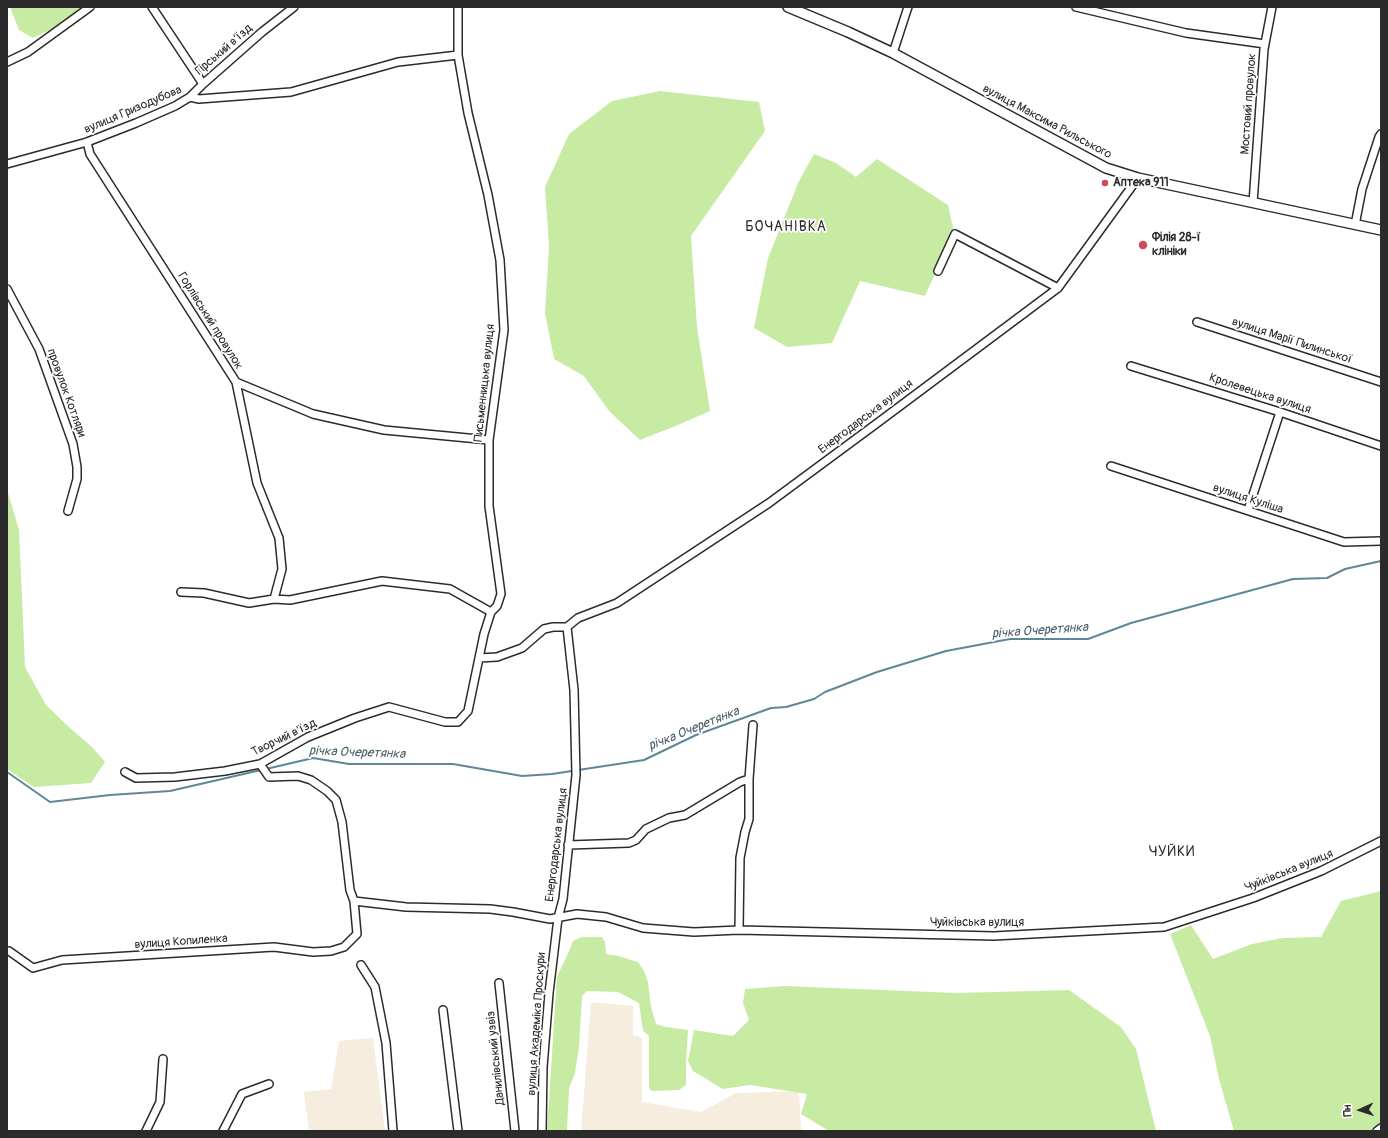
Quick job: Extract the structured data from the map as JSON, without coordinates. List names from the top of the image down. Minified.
{"streets":{"main road":["вулиця Максима Рильського"],"street":["Гірський в’їзд","Мостовий провулок","вулиця Гризодубова","Горлівський провулок","вулиця Марії Пилинської","Письменницька вулиця","провулок Котляри","Кролевецька вулиця","Енергодарська вулиця","вулиця Куліша","Творчий в’їзд","Чуйківська вулиця","вулиця Копиленка","вулиця Академіка Проскури","Данилівський узвіз"]},"crossings":[["Гірський в’їзд","вулиця Гризодубова"],["Мостовий провулок","вулиця Максима Рильського"],["вулиця Гризодубова","Горлівський провулок"],["вулиця Гризодубова","Письменницька вулиця"],["вулиця Максима Рильського","Енергодарська вулиця"],["Письменницька вулиця","Творчий в’їзд"],["Енергодарська вулиця","Чуйківська вулиця"],["Енергодарська вулиця","вулиця Академіка Проскури"],["Чуйківська вулиця","вулиця Академіка Проскури"]],"districts":["БОЧАНІВКА","ЧУЙКИ"],"water":["річка Очеретянка"],"places":["Аптека 911","Філія 28-ї клініки"],"north":"left"}
